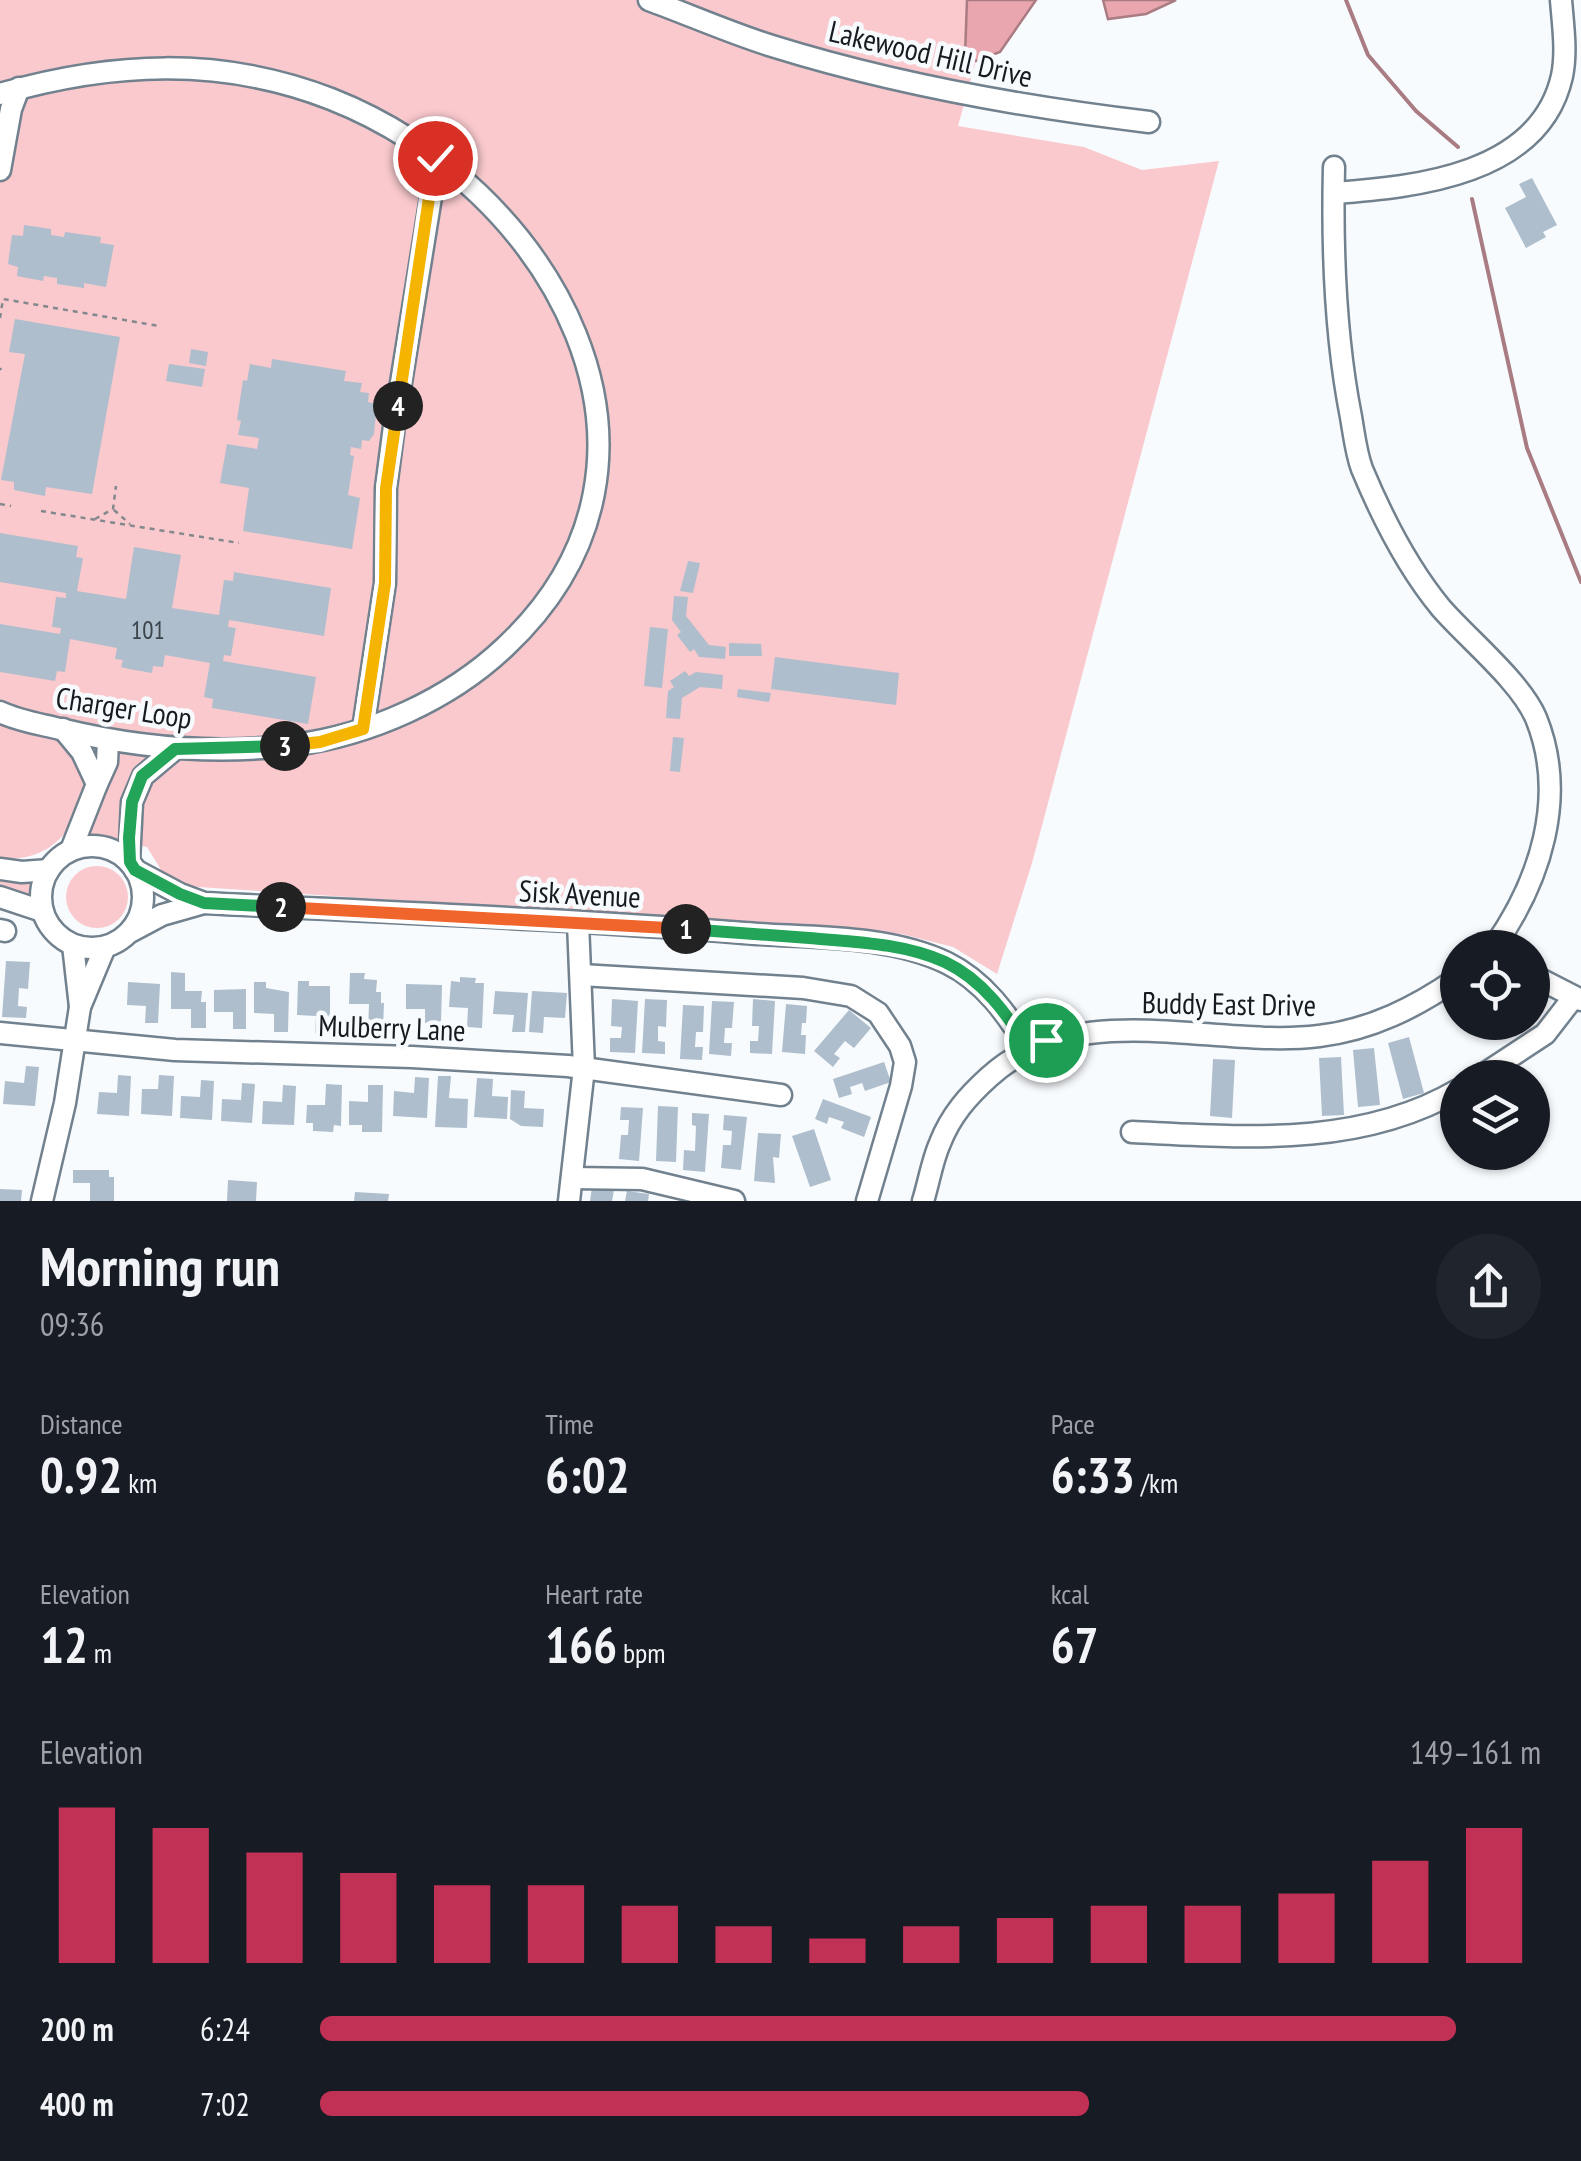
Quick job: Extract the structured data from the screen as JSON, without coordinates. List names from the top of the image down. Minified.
{"streets":{"street":["Lakewood Hill Drive","Charger Loop","Sisk Avenue","Buddy East Drive","Mulberry Lane"]},"crossings":[["Sisk Avenue","Buddy East Drive"]],"house_numbers":["101"],"page":{"pins":["4","3","2","1"],"heading":["Morning run","09:36"],"stats":[["Distance","0.92 km"],["Time","6:02"],["Pace","6:33 /km"],["Elevation","12 m"],["Heart rate","166 bpm"],["kcal","67"]],"chart":["Elevation","149–161 m"],"list":[{"name":"200 m","note":"6:24"},{"name":"400 m","note":"7:02"}]}}
